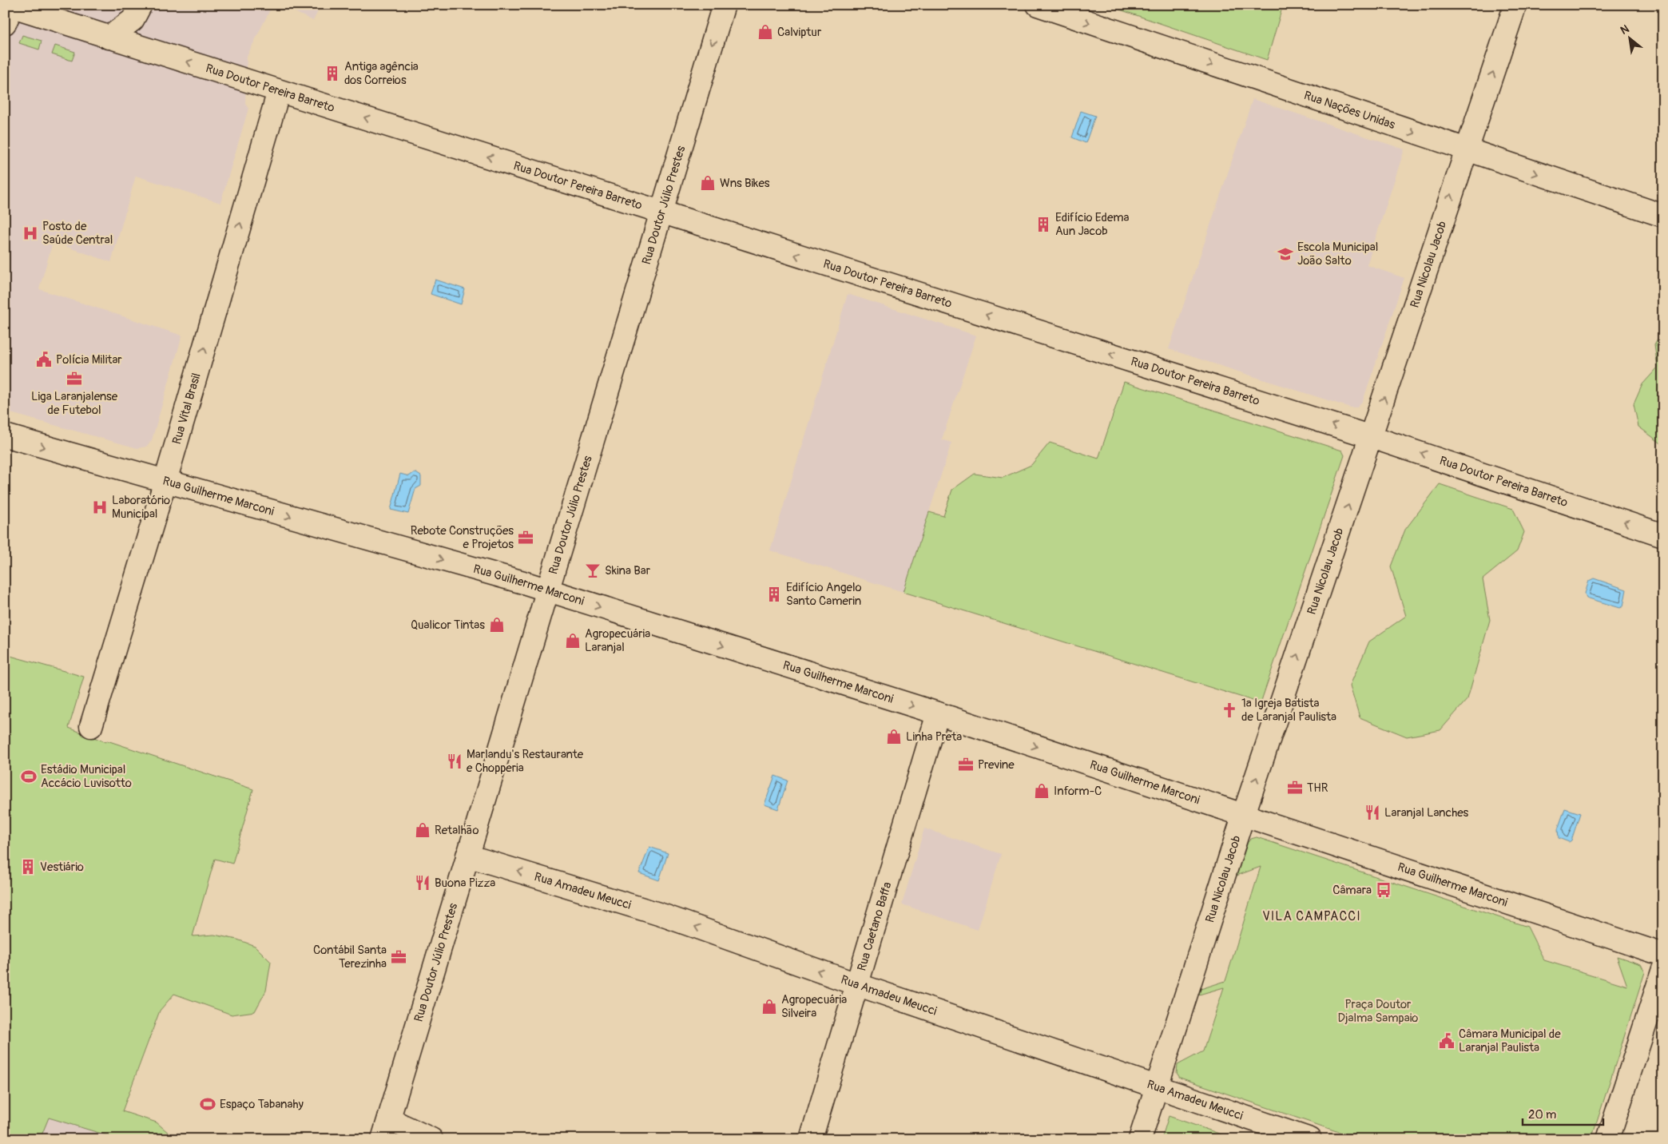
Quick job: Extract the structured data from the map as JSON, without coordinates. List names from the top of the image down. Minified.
{"streets":{"street":["Rua Doutor Pereira Barreto","Rua Nações Unidas","Rua Doutor Júlio Prestes","Rua Nicolau Jacob","Rua Vital Brasil","Rua Guilherme Marconi","Rua Amadeu Meucci","Rua Caetano Baffa"]},"crossings":[["Rua Doutor Pereira Barreto","Rua Doutor Júlio Prestes"],["Rua Doutor Pereira Barreto","Rua Nicolau Jacob"],["Rua Doutor Pereira Barreto","Rua Vital Brasil"],["Rua Nações Unidas","Rua Nicolau Jacob"],["Rua Doutor Júlio Prestes","Rua Guilherme Marconi"],["Rua Doutor Júlio Prestes","Rua Amadeu Meucci"],["Rua Nicolau Jacob","Rua Guilherme Marconi"],["Rua Nicolau Jacob","Rua Amadeu Meucci"],["Rua Vital Brasil","Rua Guilherme Marconi"],["Rua Guilherme Marconi","Rua Caetano Baffa"],["Rua Amadeu Meucci","Rua Caetano Baffa"]],"one_way":["Rua Doutor Pereira Barreto","Rua Nações Unidas","Rua Nicolau Jacob","Rua Vital Brasil","Rua Guilherme Marconi","Rua Amadeu Meucci"],"districts":["VILA CAMPACCI"],"parks":["Praça Doutor Djalma Sampaio"],"places":{"shop":["Calviptur","Wns Bikes","Qualicor Tintas","Agropecuária Laranjal","Linha Preta","Inform-C","Retalhão","Agropecuária Silveira"],"building":["Antiga agência dos Correios","Edifício Edema Aun Jacob","Edifício Angelo Santo Camerin","Vestiário"],"hospital":["Posto de Saúde Central","Laboratório Municipal"],"school or university":["Escola Municipal João Salto"],"public building":["Polícia Militar","Câmara Municipal de Laranjal Paulista"],"office":["Liga Laranjalense de Futebol","Rebote Construções e Projetos","Previne","THR","Contábil Santa Terezinha"],"bar":["Skina Bar"],"church":["1ª Igreja Batista de Laranjal Paulista"],"restaurant":["Marlandu's Restaurante e Chopperia","Laranjal Lanches","Buona Pizza"],"sports":["Estádio Municipal Accácio Luvisotto","Espaço Tabanahy"],"bus stop":["Câmara"]},"scale_bar":"20 m","north":"top left"}
